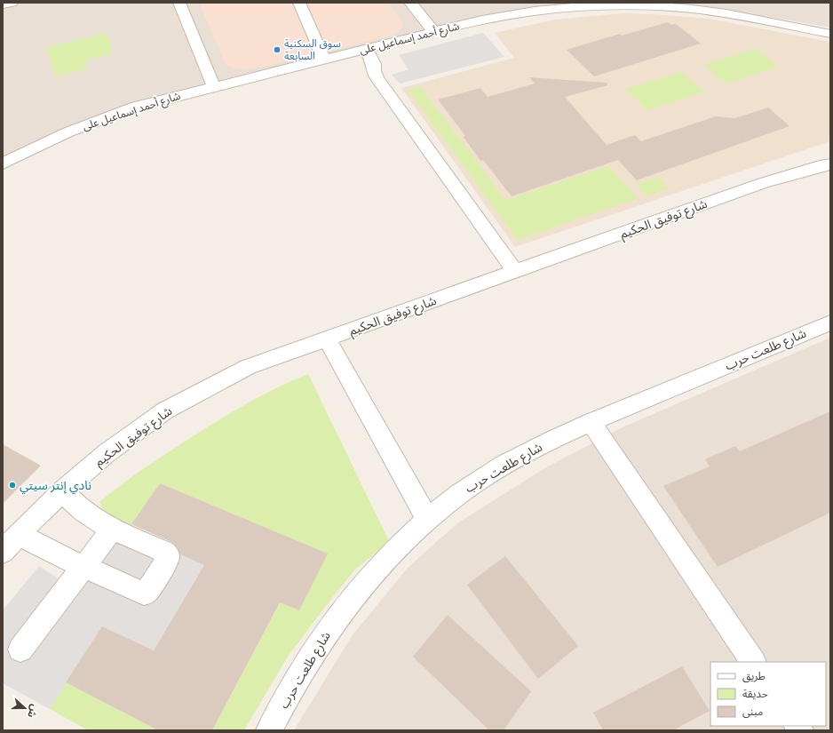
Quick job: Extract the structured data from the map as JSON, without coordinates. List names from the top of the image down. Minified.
{"streets":{"street":["شارع أحمد إسماعيل على","شارع توفيق الحكيم","شارع طلعت حرب"]},"places":["سوق السكنية السابعة","نادي إنتر سيتي"],"legend":["طريق","حديقة","مبنى"],"north":"right"}
